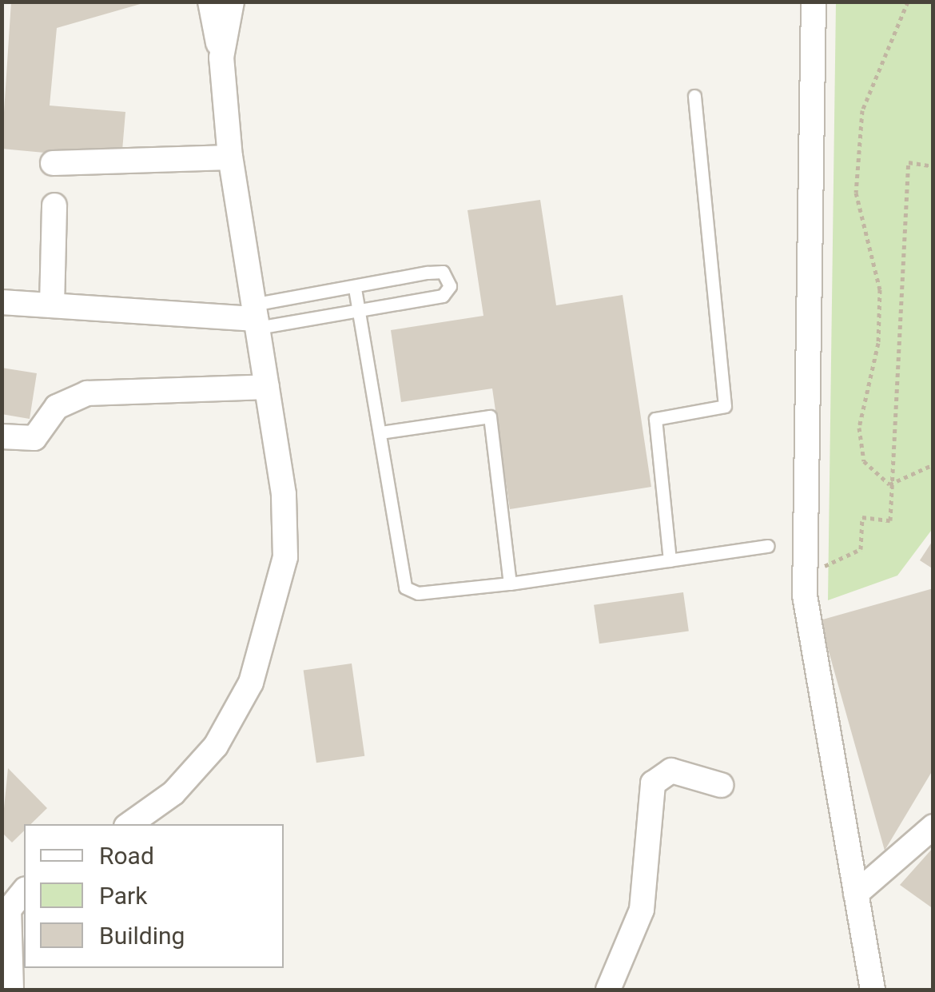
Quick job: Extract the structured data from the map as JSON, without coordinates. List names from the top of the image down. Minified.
{"legend":["Road","Park","Building"]}
